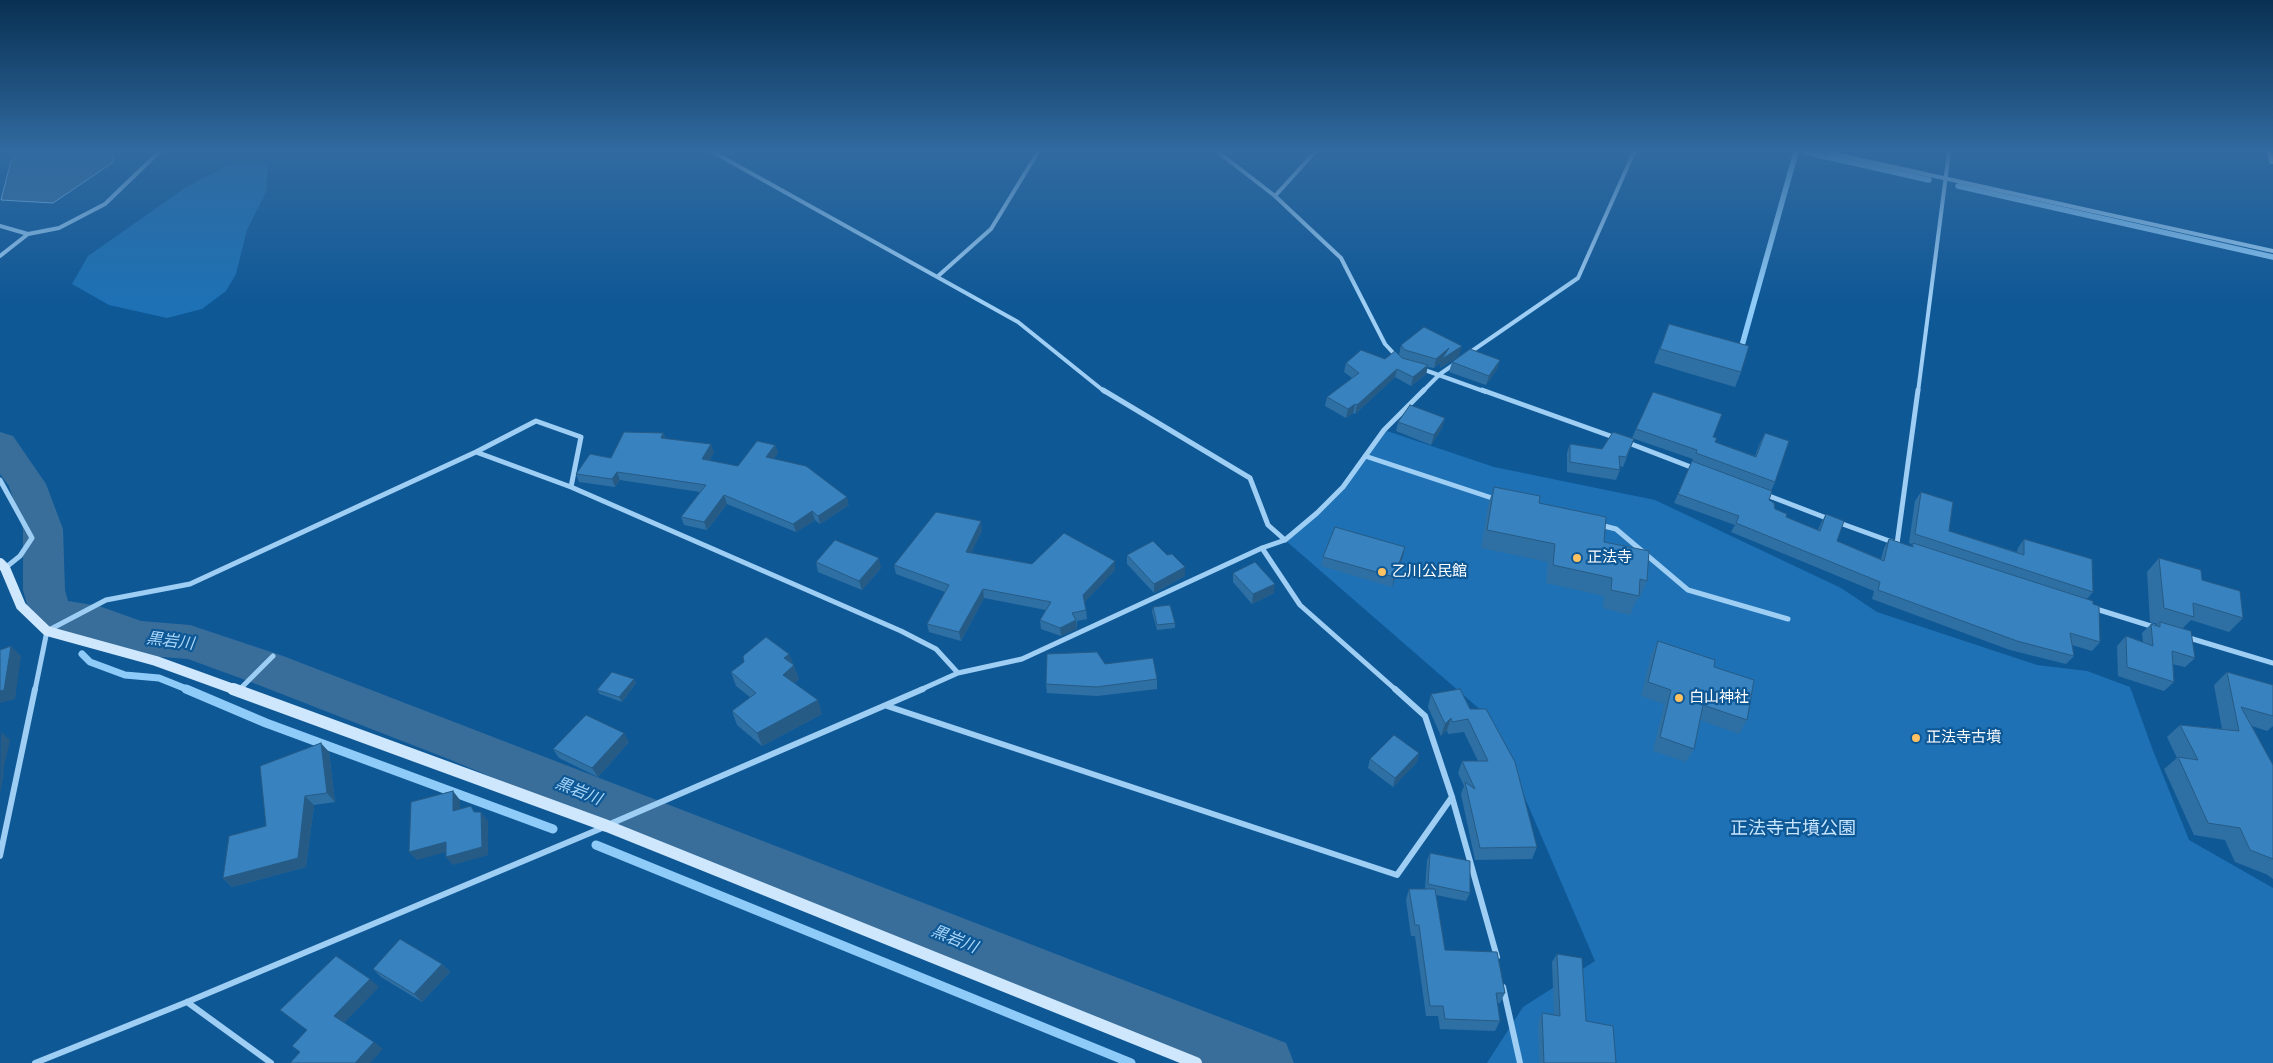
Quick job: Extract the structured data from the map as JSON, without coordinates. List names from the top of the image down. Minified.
{"water":["黒岩川"],"parks":["正法寺古墳公園"],"places":["正法寺","乙川公民館","白山神社","正法寺古墳"]}
